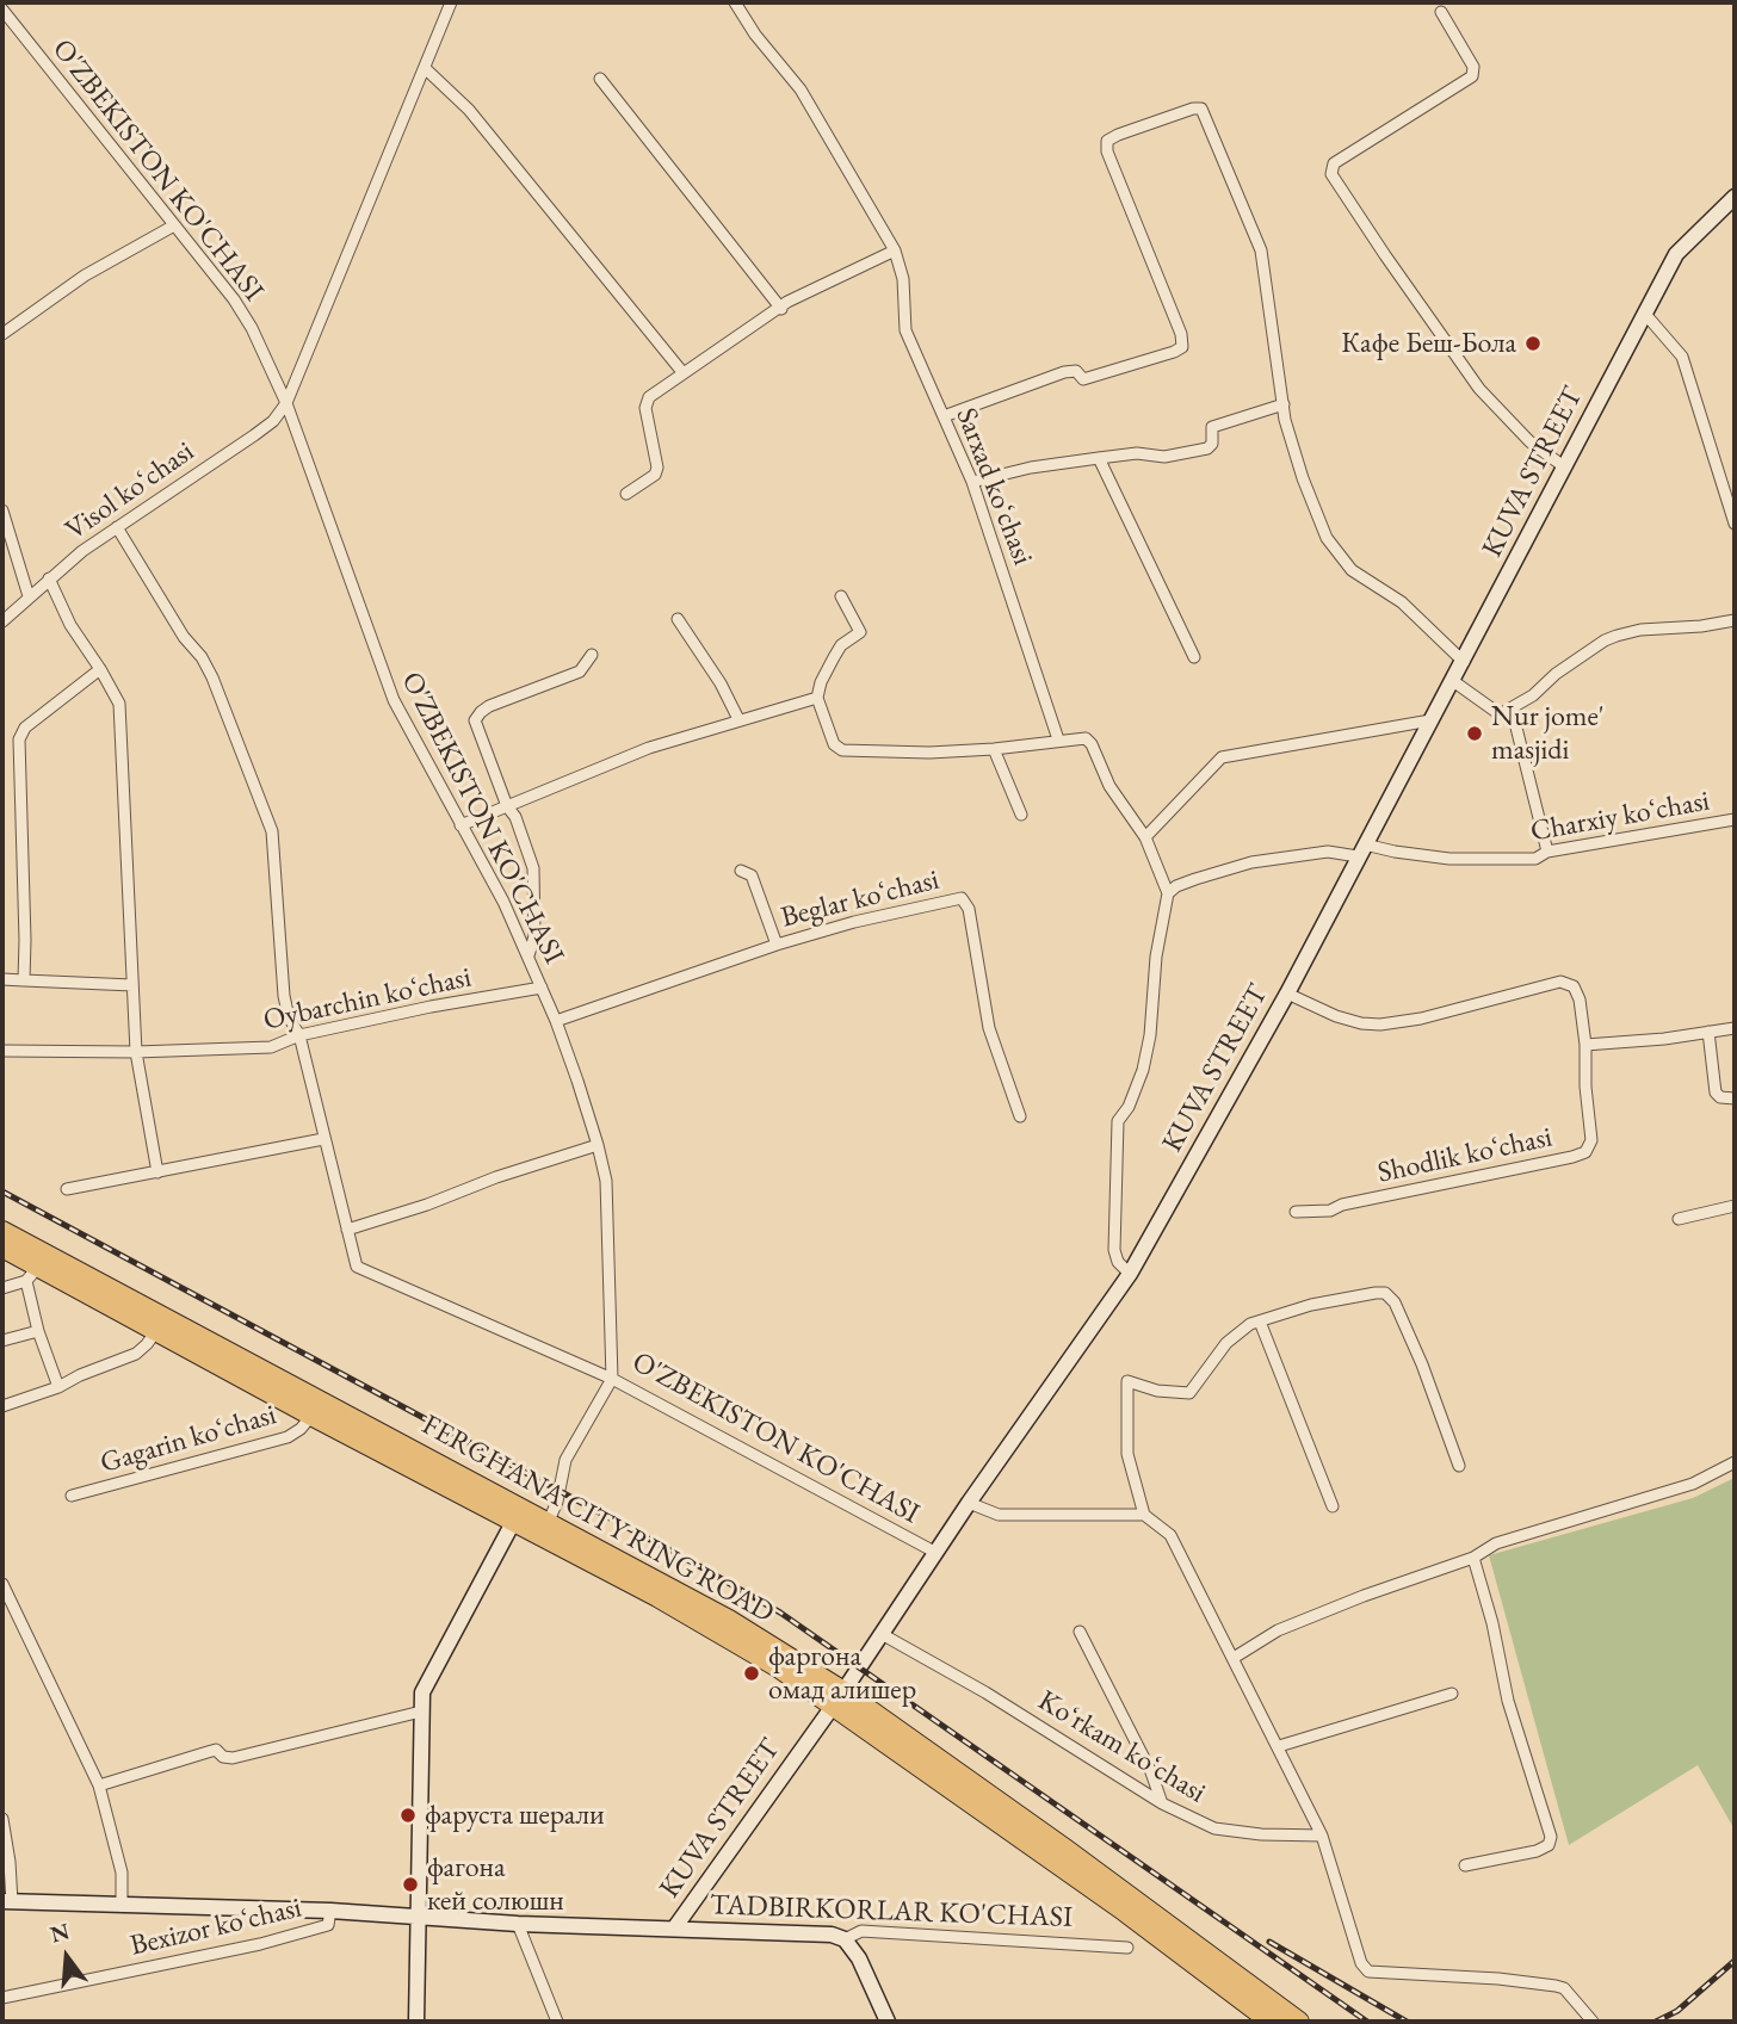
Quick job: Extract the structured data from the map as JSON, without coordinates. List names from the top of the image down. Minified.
{"streets":{"highway":["FERGHANA CITY RING ROAD"],"main road":["KUVA STREET","TADBIRKORLAR KO'CHASI"],"street":["O'ZBEKISTON KO'CHASI","Sarxad koʻchasi","Visol koʻchasi","Charxiy koʻchasi","Beglar koʻchasi","Oybarchin koʻchasi","Shodlik koʻchasi","Gagarin koʻchasi","Koʻrkam koʻchasi","Bexizor koʻchasi"]},"crossings":[["O'ZBEKISTON KO'CHASI","KUVA STREET"],["O'ZBEKISTON KO'CHASI","Visol koʻchasi"],["O'ZBEKISTON KO'CHASI","Beglar koʻchasi"],["O'ZBEKISTON KO'CHASI","Oybarchin koʻchasi"],["KUVA STREET","Charxiy koʻchasi"],["KUVA STREET","Shodlik koʻchasi"],["KUVA STREET","FERGHANA CITY RING ROAD"],["KUVA STREET","Koʻrkam koʻchasi"],["KUVA STREET","TADBIRKORLAR KO'CHASI"],["Gagarin koʻchasi","FERGHANA CITY RING ROAD"],["TADBIRKORLAR KO'CHASI","Bexizor koʻchasi"]],"places":["Кафе Беш-Бола","Nur jome' masjidi","фаргона омад алишер","фаруста шерали","фагона кей солюшн"],"north":"top"}
